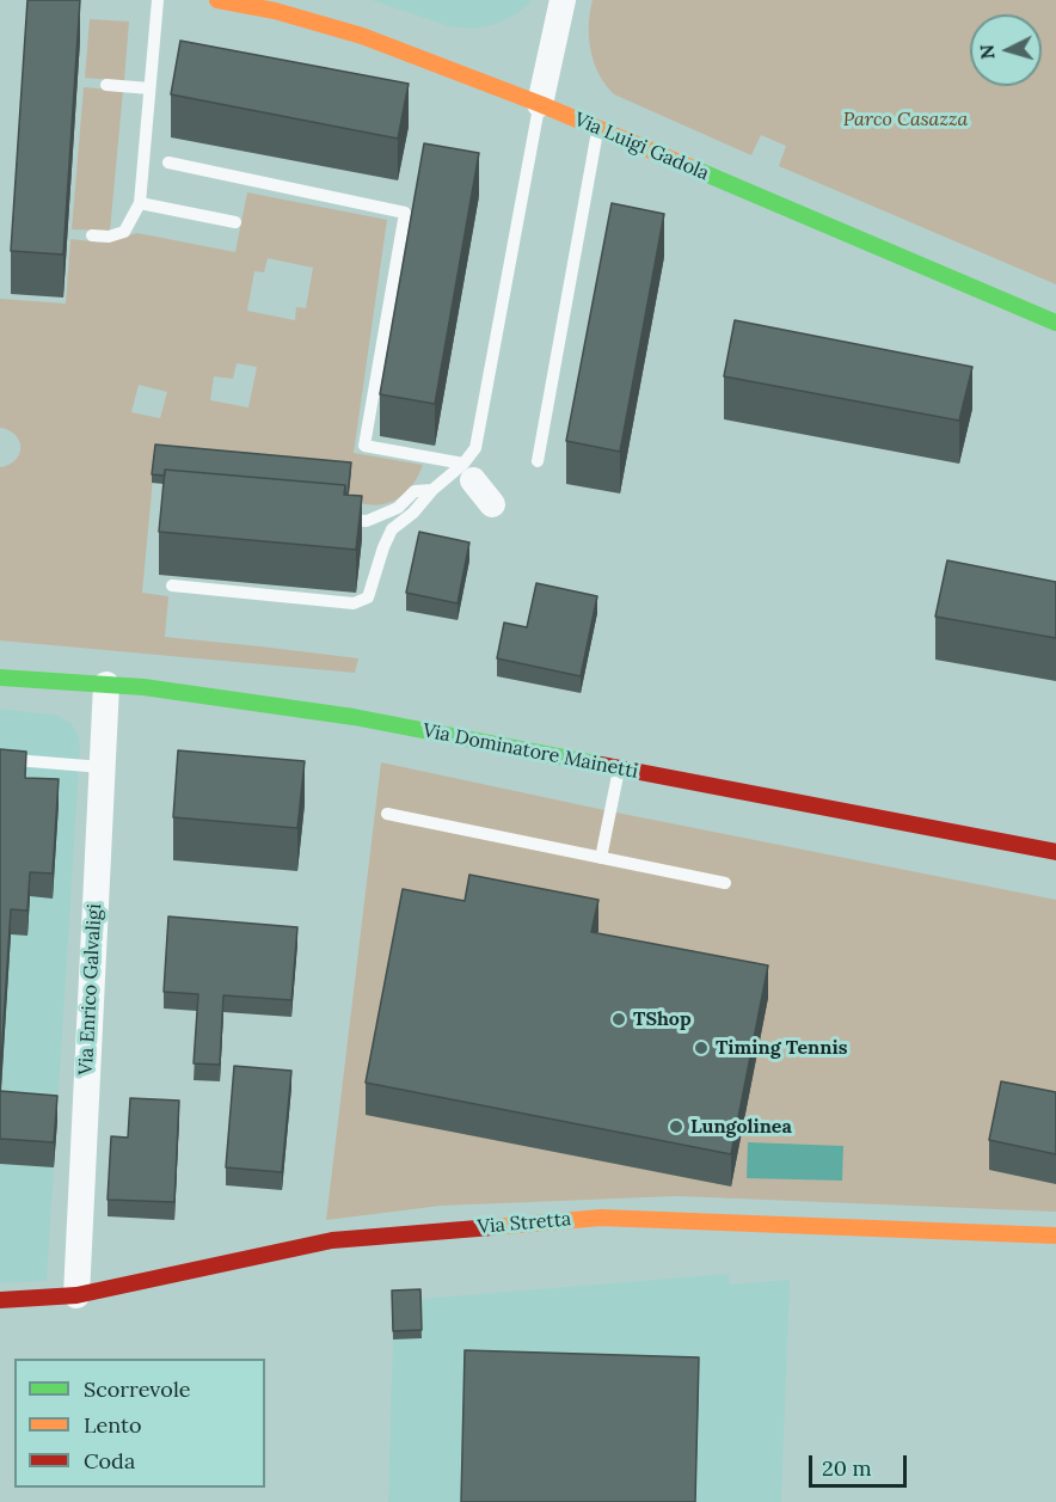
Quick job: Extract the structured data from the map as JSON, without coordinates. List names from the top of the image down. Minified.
{"streets":{"street":["Via Luigi Gadola","Via Dominatore Mainetti","Via Enrico Galvaligi","Via Stretta"]},"crossings":[["Via Dominatore Mainetti","Via Enrico Galvaligi"],["Via Enrico Galvaligi","Via Stretta"]],"parks":["Parco Casazza"],"places":["TShop","Timing Tennis","Lungolinea"],"legend":["Scorrevole","Lento","Coda"],"scale_bar":"20 m","north":"left"}
